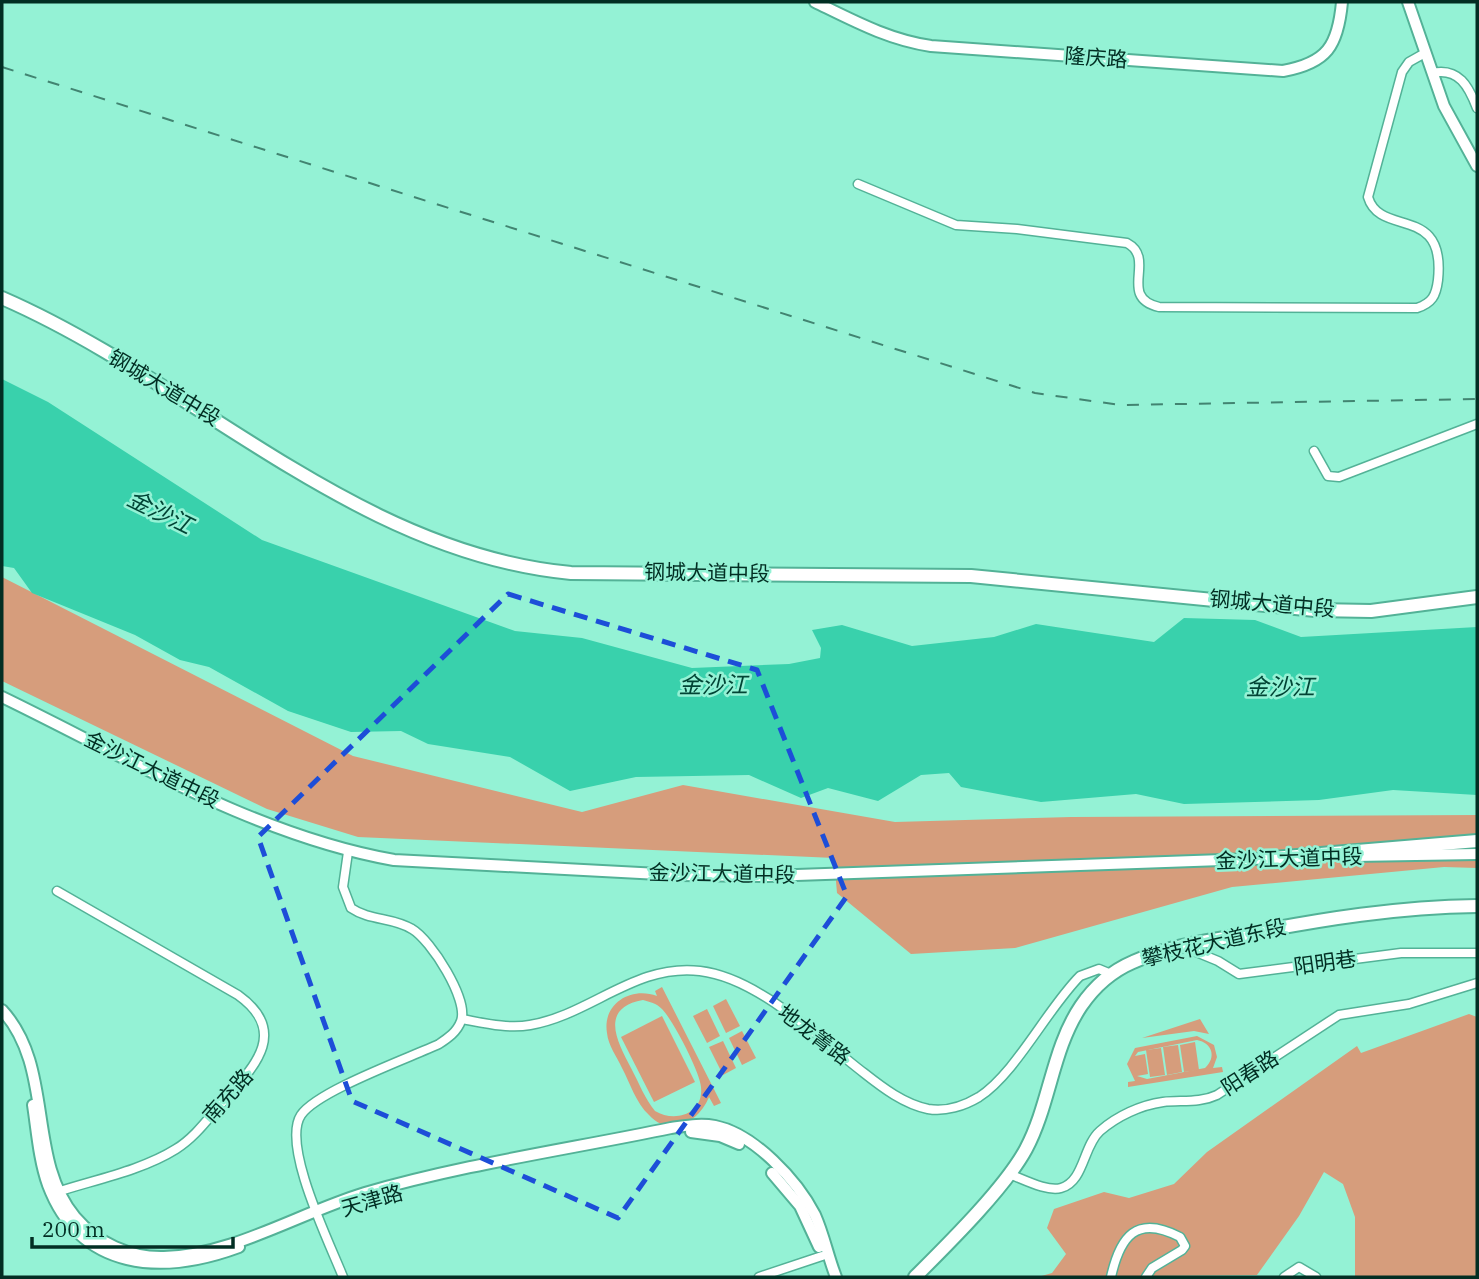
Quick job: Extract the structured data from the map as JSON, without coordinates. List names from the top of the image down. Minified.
{"streets":{"highway":["钢城大道中段","攀枝花大道东段"],"main road":["隆庆路","金沙江大道中段","天津路"],"street":["阳明巷","地龙箐路","阳春路","南充路"]},"crossings":[["攀枝花大道东段","阳明巷"],["攀枝花大道东段","地龙箐路"],["攀枝花大道东段","阳春路"],["南充路","天津路"]],"water":["金沙江"],"scale_bar":"200 m"}
